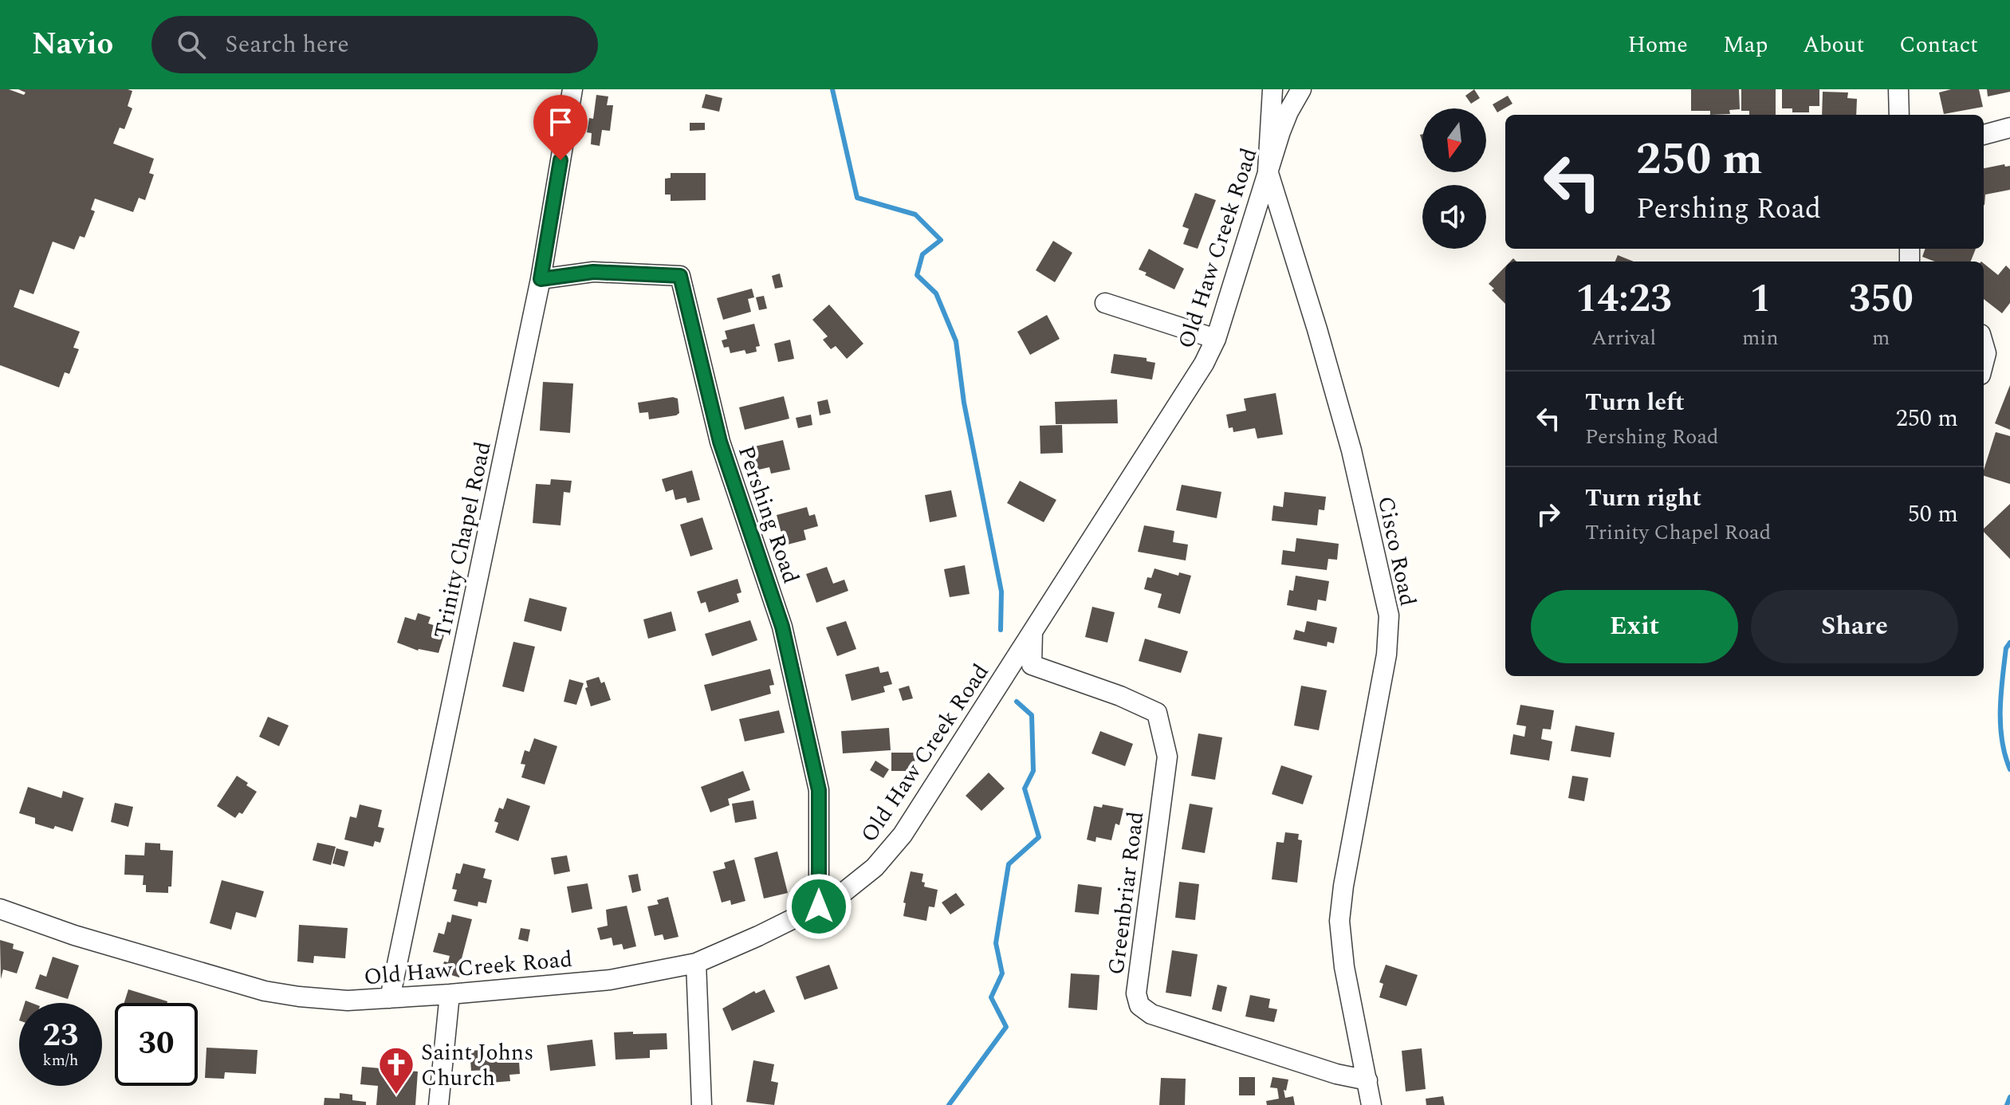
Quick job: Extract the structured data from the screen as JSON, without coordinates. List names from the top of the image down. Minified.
{"streets":{"street":["Old Haw Creek Road","Pershing Road","Trinity Chapel Road","Cisco Road","Greenbriar Road"]},"crossings":[["Old Haw Creek Road","Pershing Road"],["Old Haw Creek Road","Trinity Chapel Road"],["Old Haw Creek Road","Cisco Road"],["Old Haw Creek Road","Greenbriar Road"],["Pershing Road","Trinity Chapel Road"],["Cisco Road","Greenbriar Road"]],"places":{"church":["Saint Johns Church"]},"north":"bottom","page":{"header":"Navio","search":"Search here","nav":["Home","Map","About","Contact"],"turn":["250 m","Pershing Road"],"eta":["14:23","Arrival","1","min","350","m"],"list":[{"name":"Turn left","note":"Pershing Road","value":"250 m"},{"name":"Turn right","note":"Trinity Chapel Road","value":"50 m"}],"buttons":["Exit","Share"],"speed":"23 km/h","limit":"30"}}
